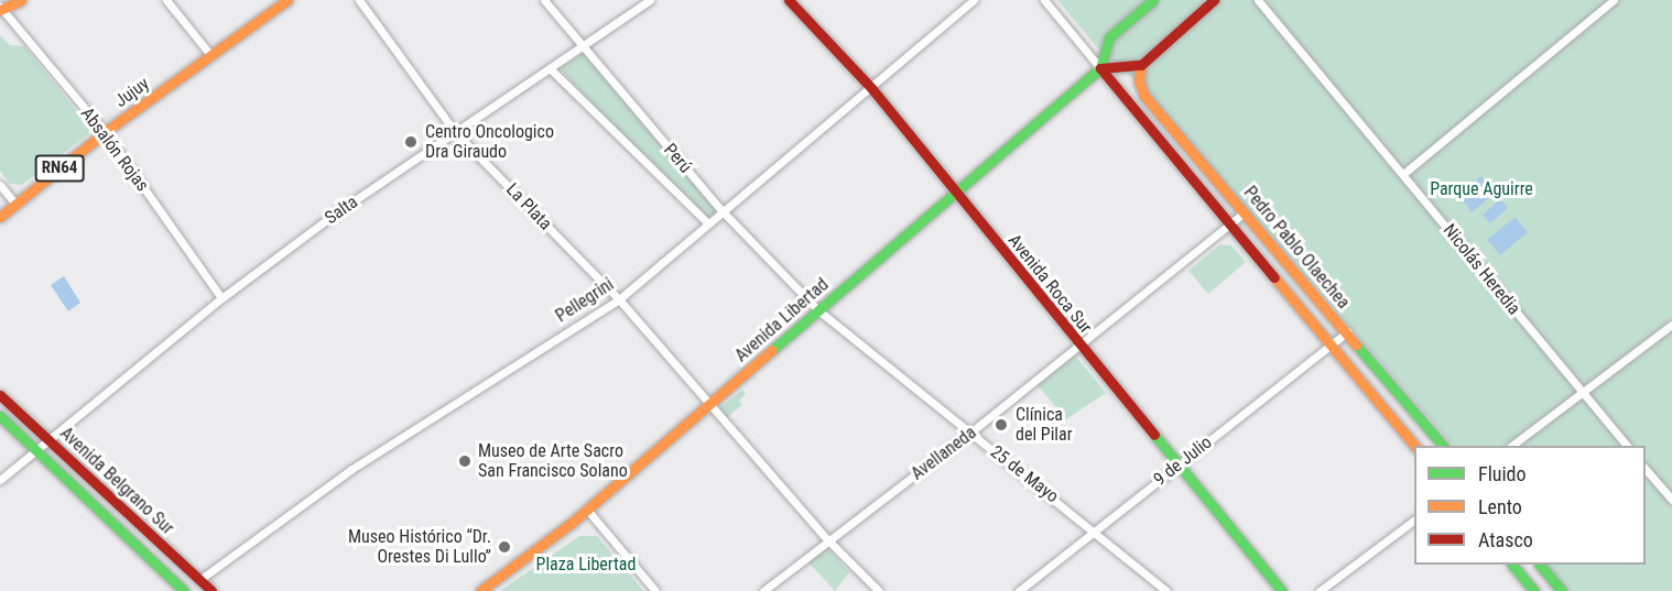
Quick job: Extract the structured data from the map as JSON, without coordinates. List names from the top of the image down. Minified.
{"streets":{"main road":["Jujuy","RN64","Pedro Pablo Olaechea","Avenida Roca Sur","Pellegrini","Avenida Libertad","Avenida Belgrano Sur"],"street":["Absalón Rojas","Perú","La Plata","Salta","Nicolás Heredia","Avellaneda","9 de Julio","25 de Mayo"]},"crossings":[["Jujuy","Absalón Rojas"],["Absalón Rojas","Salta"],["Perú","Salta"],["Perú","Pellegrini"],["Perú","Avenida Libertad"],["Perú","25 de Mayo"],["La Plata","Salta"],["La Plata","Pellegrini"],["La Plata","Avenida Libertad"],["La Plata","Avellaneda"],["Salta","Avenida Belgrano Sur"],["Pedro Pablo Olaechea","Avenida Libertad"],["Pedro Pablo Olaechea","Avellaneda"],["Pedro Pablo Olaechea","9 de Julio"],["Avenida Roca Sur","Pellegrini"],["Avenida Roca Sur","Avenida Libertad"],["Avenida Roca Sur","Avellaneda"],["Avenida Roca Sur","9 de Julio"],["Pellegrini","Avenida Belgrano Sur"],["Avenida Libertad","25 de Mayo"],["Avellaneda","25 de Mayo"],["9 de Julio","25 de Mayo"]],"parks":["Parque Aguirre","Plaza Libertad"],"places":["Centro Oncologico Dra Giraudo","Clínica del Pilar","Museo de Arte Sacro San Francisco Solano","Museo Histórico “Dr. Orestes Di Lullo”"],"legend":["Fluido","Lento","Atasco"]}
